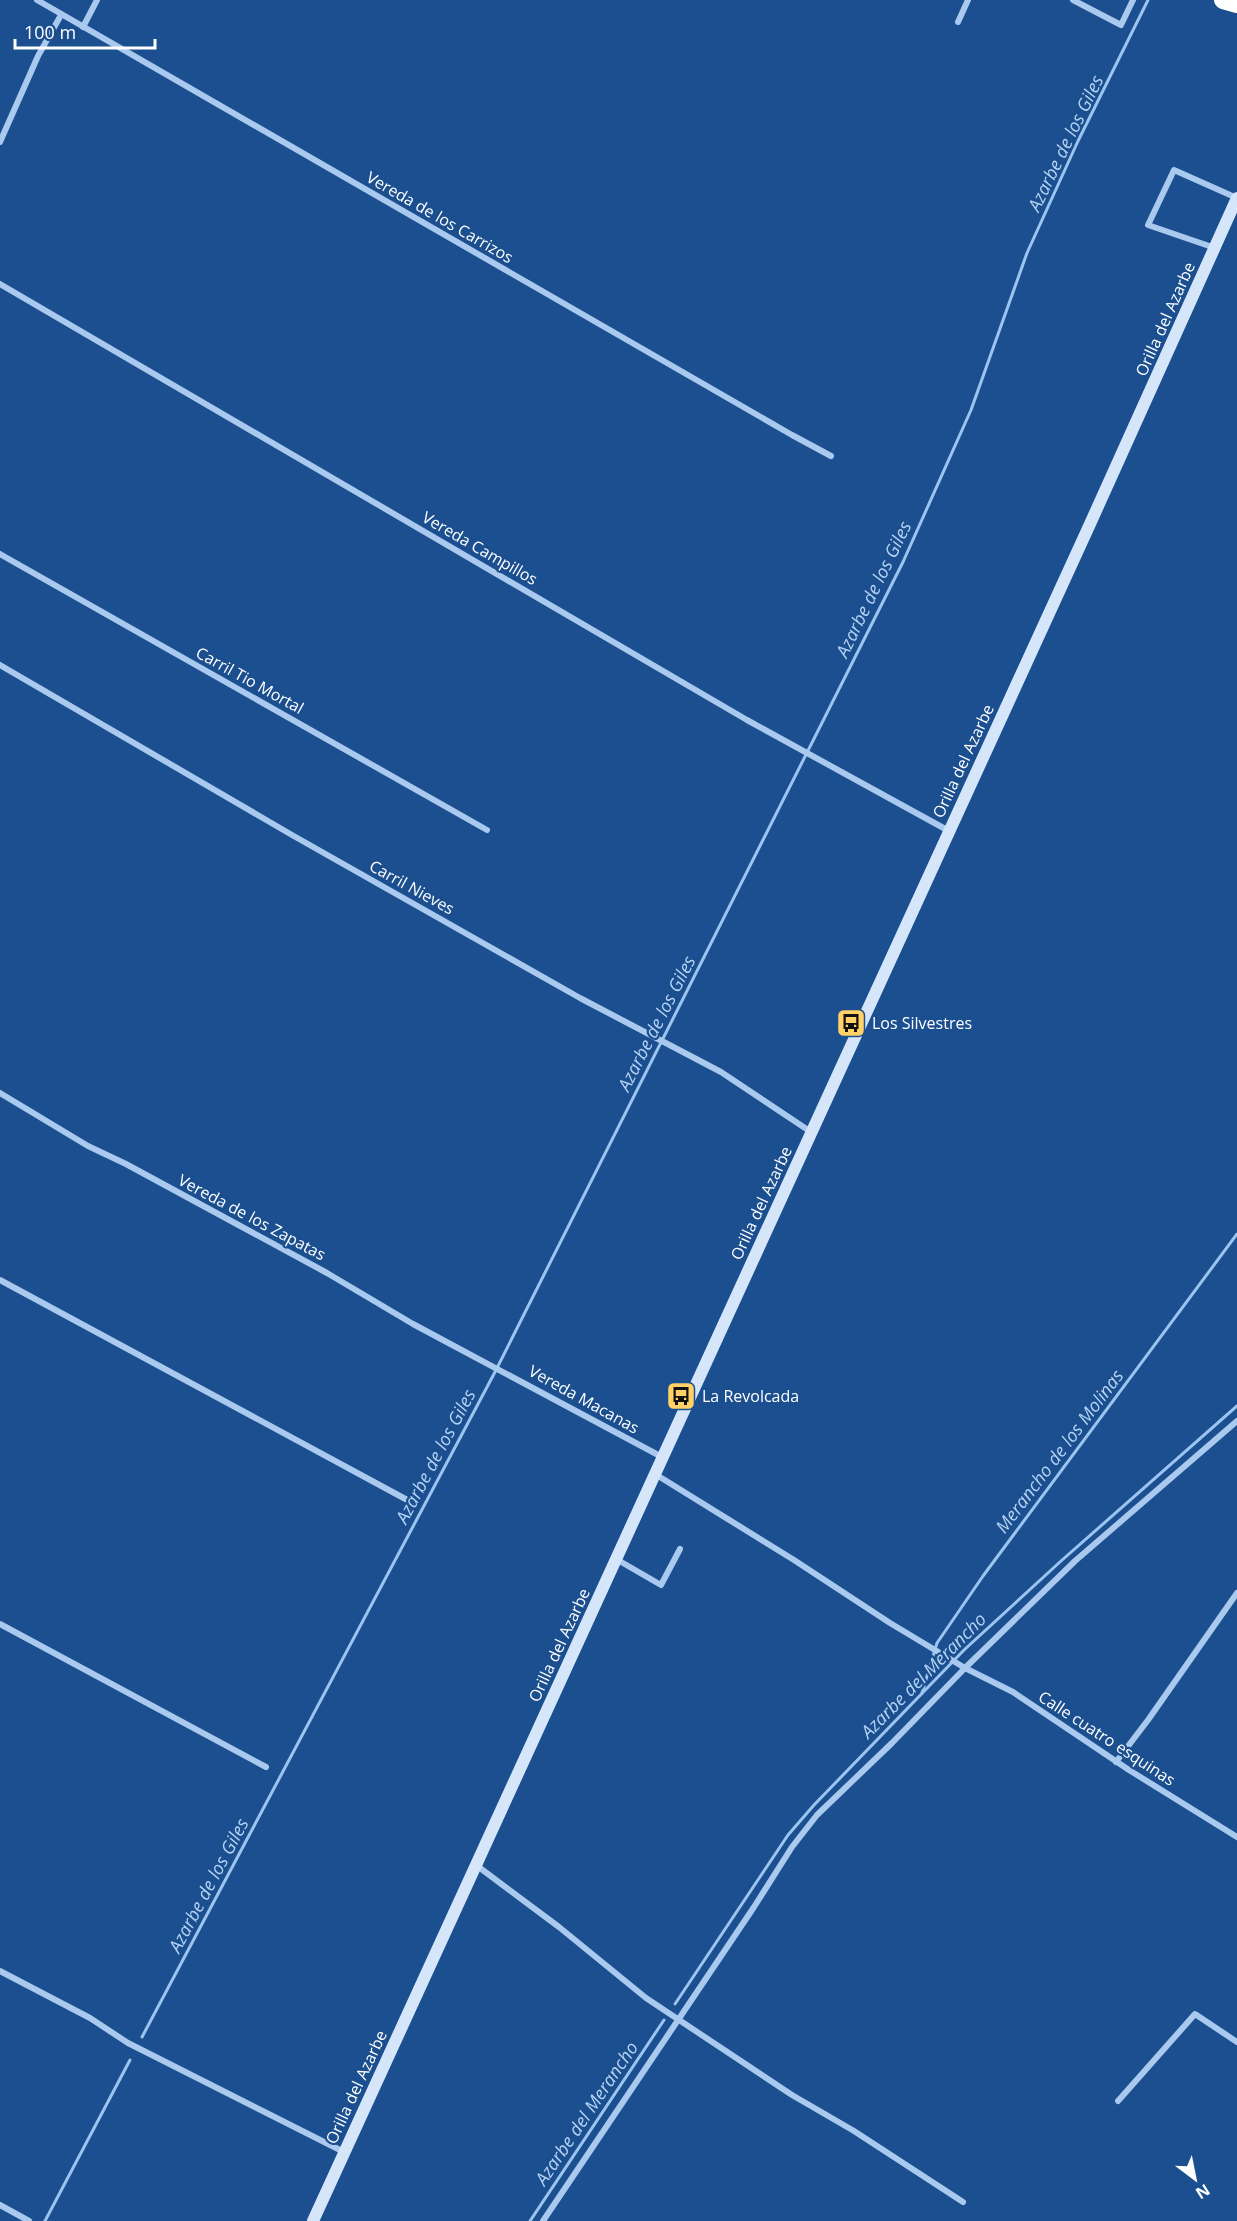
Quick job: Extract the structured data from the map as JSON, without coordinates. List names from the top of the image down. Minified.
{"streets":{"street":["Vereda de los Carrizos","Orilla del Azarbe","Vereda Campillos","Carril Tio Mortal","Carril Nieves","Vereda de los Zapatas","Vereda Macanas","Calle cuatro esquinas"]},"crossings":[["Orilla del Azarbe","Vereda Campillos"],["Orilla del Azarbe","Carril Nieves"],["Orilla del Azarbe","Vereda Macanas"],["Orilla del Azarbe","Calle cuatro esquinas"],["Vereda de los Zapatas","Vereda Macanas"]],"water":["Azarbe de los Giles","Merancho de los Molinas","Azarbe del Merancho"],"places":{"bus stop":["Los Silvestres","La Revolcada"]},"scale_bar":"100 m","north":"bottom right"}
